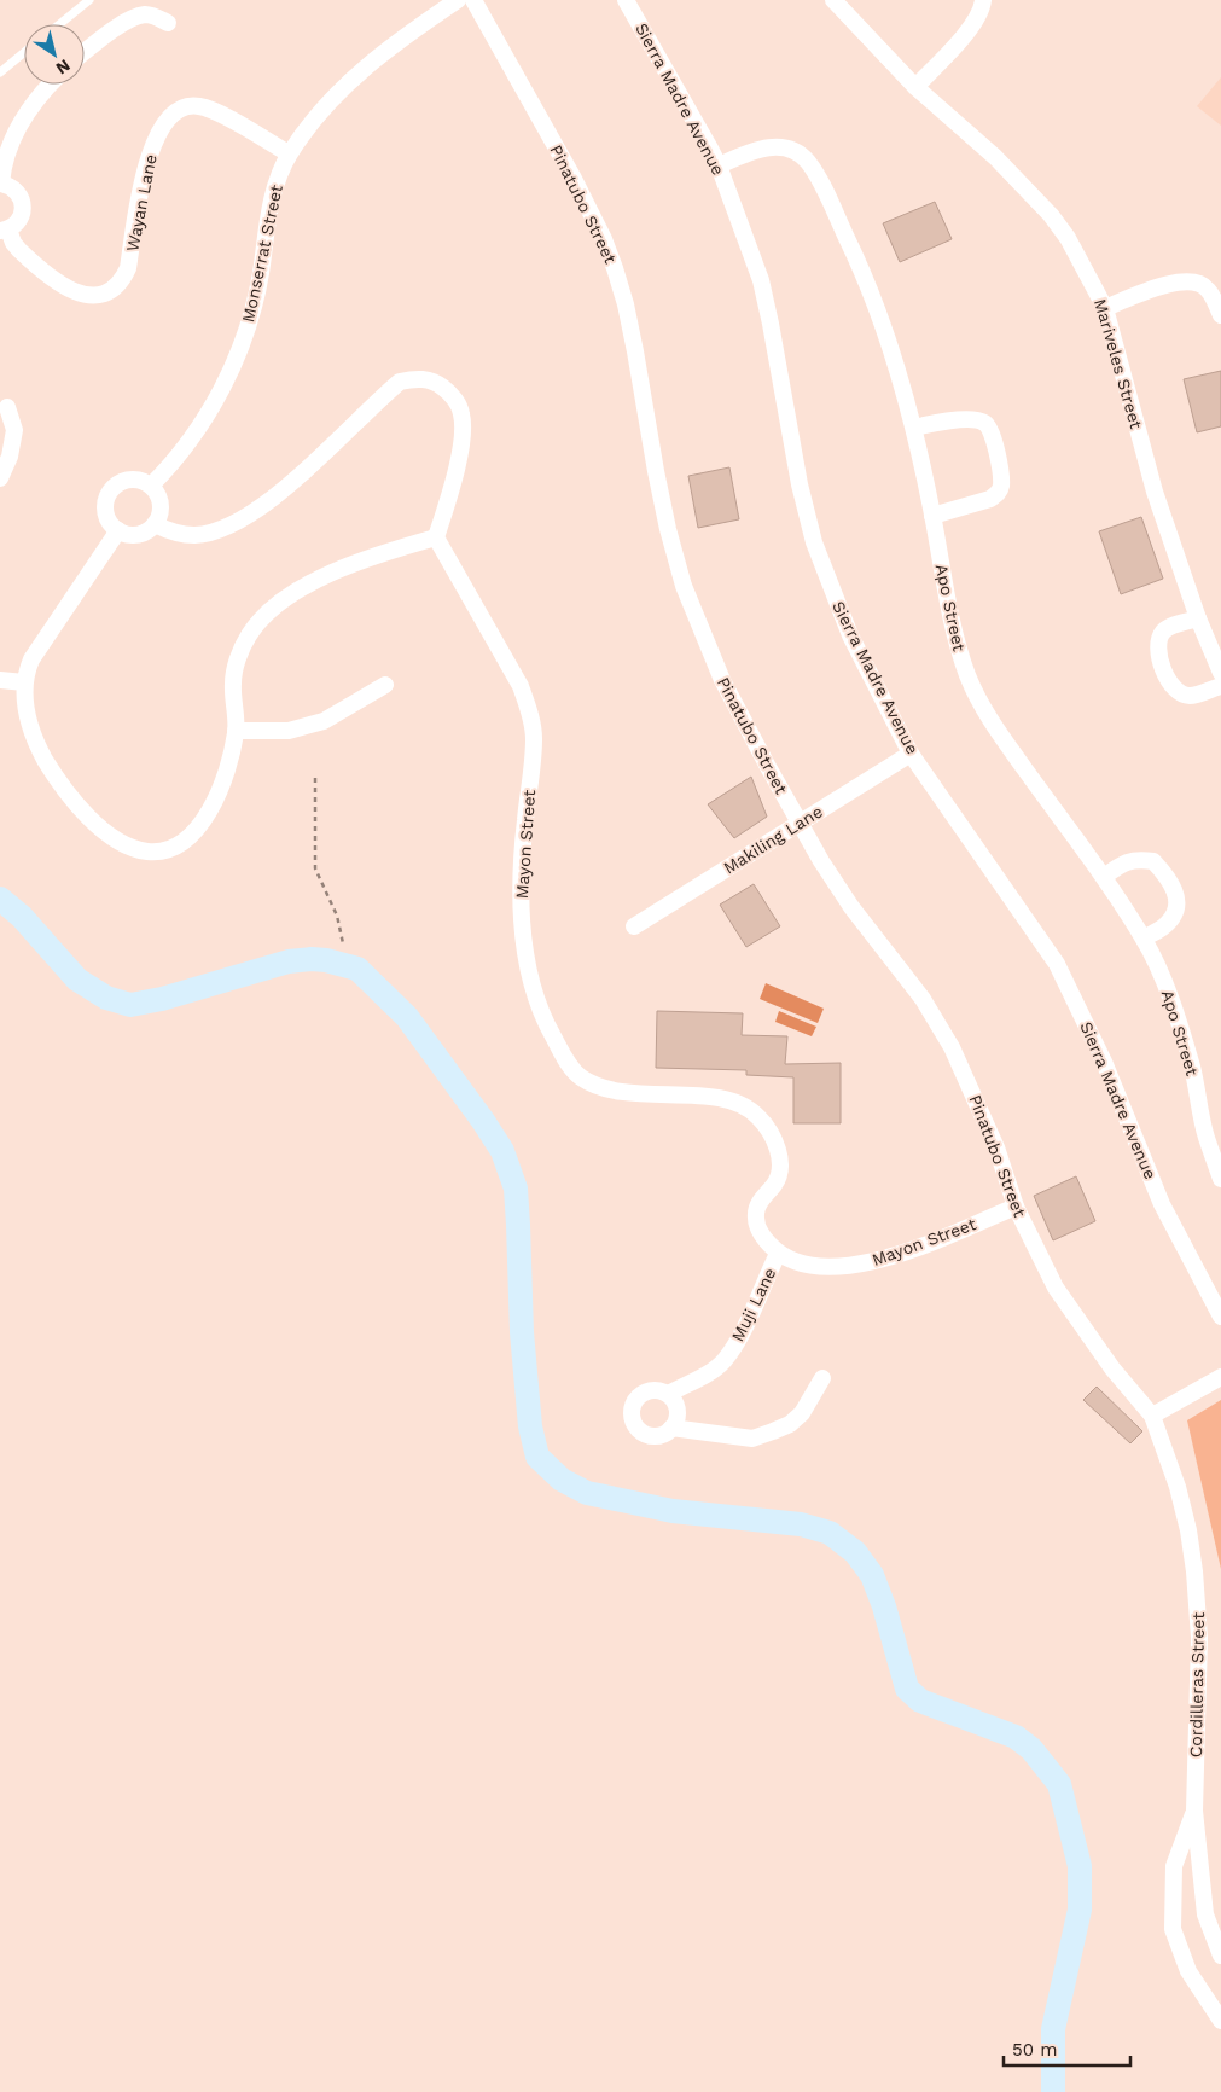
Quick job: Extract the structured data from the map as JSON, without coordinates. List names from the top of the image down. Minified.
{"streets":{"street":["Sierra Madre Avenue","Wayan Lane","Pinatubo Street","Monserrat Street","Mariveles Street","Apo Street","Makiling Lane","Mayon Street","Muji Lane","Cordilleras Street"]},"crossings":[["Sierra Madre Avenue","Apo Street"],["Sierra Madre Avenue","Makiling Lane"],["Wayan Lane","Monserrat Street"],["Pinatubo Street","Makiling Lane"],["Pinatubo Street","Mayon Street"],["Pinatubo Street","Cordilleras Street"],["Mayon Street","Muji Lane"]],"scale_bar":"50 m","north":"bottom right"}
